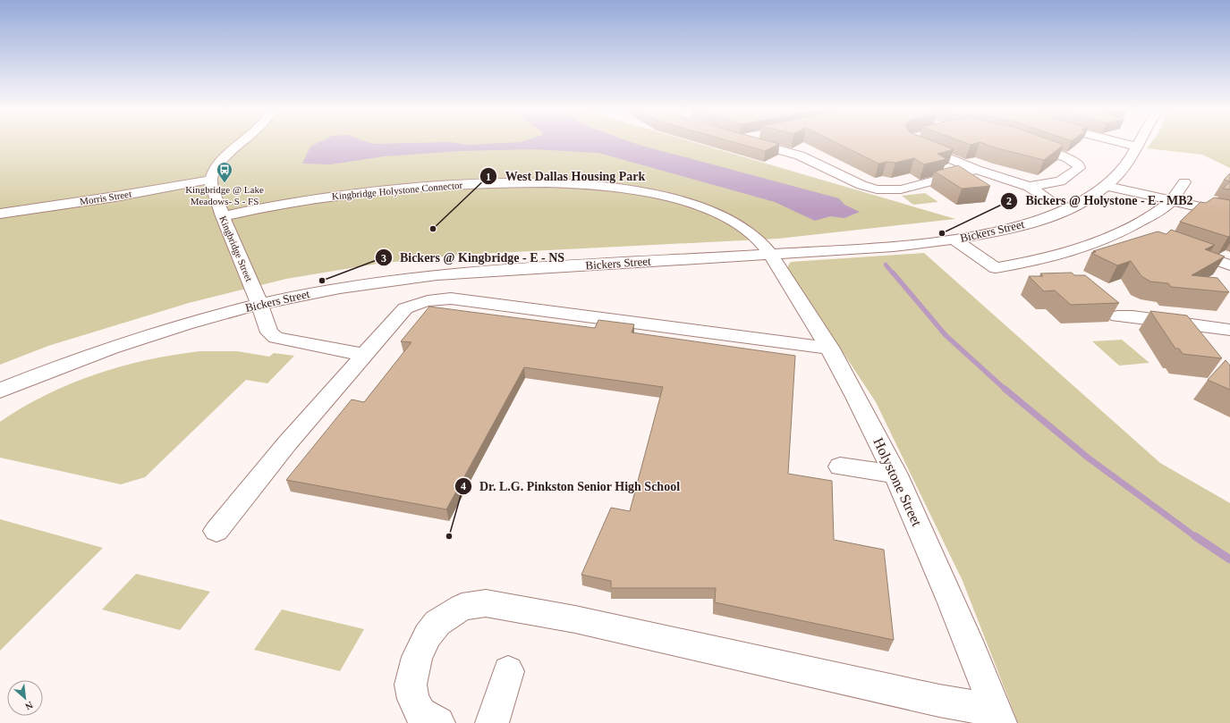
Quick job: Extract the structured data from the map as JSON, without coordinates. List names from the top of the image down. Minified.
{"streets":{"street":["Kingbridge Holystone Connector","Morris Street","Bickers Street","Kingbridge Street","Holystone Street"]},"crossings":[["Kingbridge Holystone Connector","Bickers Street"],["Kingbridge Holystone Connector","Kingbridge Street"],["Kingbridge Holystone Connector","Holystone Street"],["Morris Street","Kingbridge Street"],["Bickers Street","Kingbridge Street"],["Bickers Street","Holystone Street"]],"places":{"bus stop":["Kingbridge @ Lake Meadows- S - FS"],"other":["West Dallas Housing Park","Bickers @ Holystone - E - MB2","Bickers @ Kingbridge - E - NS","Dr. L.G. Pinkston Senior High School"]},"north":"bottom right"}
